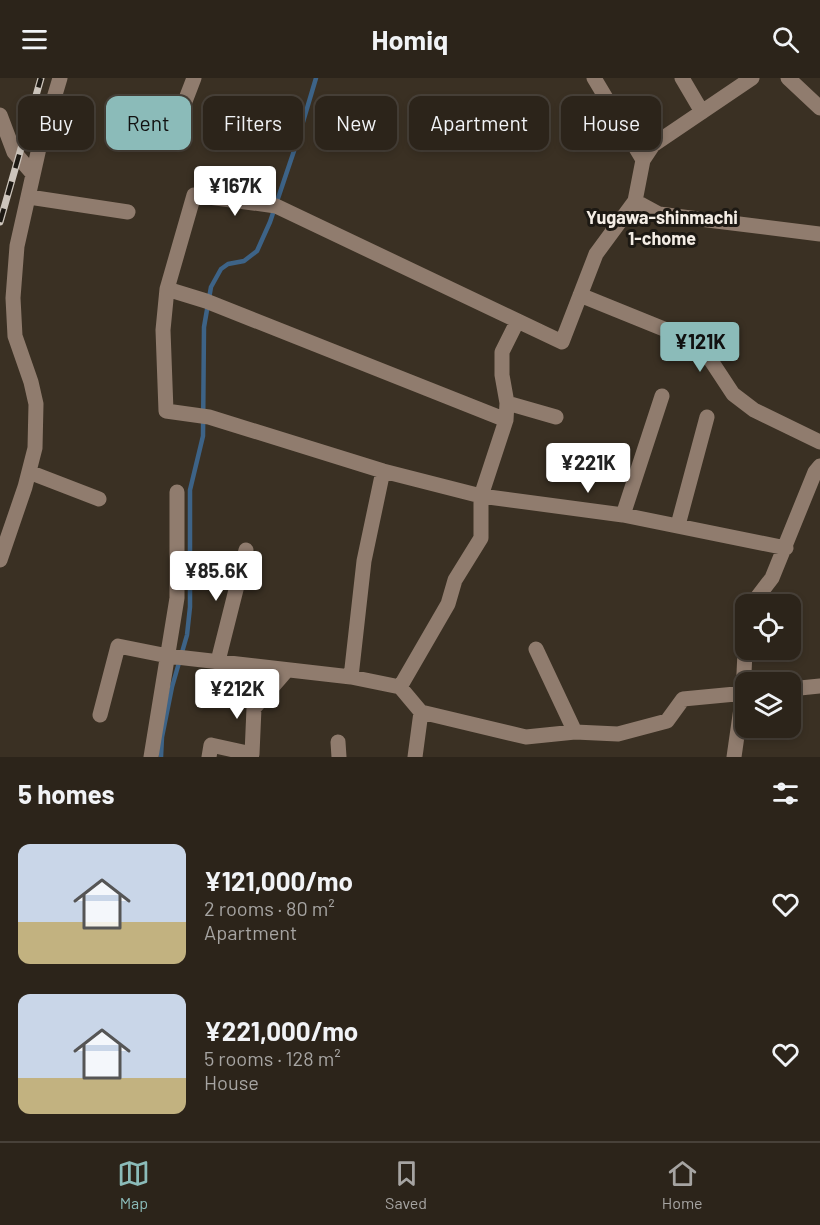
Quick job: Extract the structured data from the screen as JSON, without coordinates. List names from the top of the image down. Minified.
{"districts":["Yugawa-shinmachi 1-chome"],"page":{"header":"Homiq","chip":["Buy","Rent","Filters","New","Apartment","House"],"price":["¥167K","¥121K","¥221K","¥85.6K","¥212K"],"heading":"5 homes","list":[{"name":"¥121,000/mo","note":"2 rooms · 80 m² · Apartment"},{"name":"¥221,000/mo","note":"5 rooms · 128 m² · House"}],"tabs":["Map","Saved","Home"]}}
